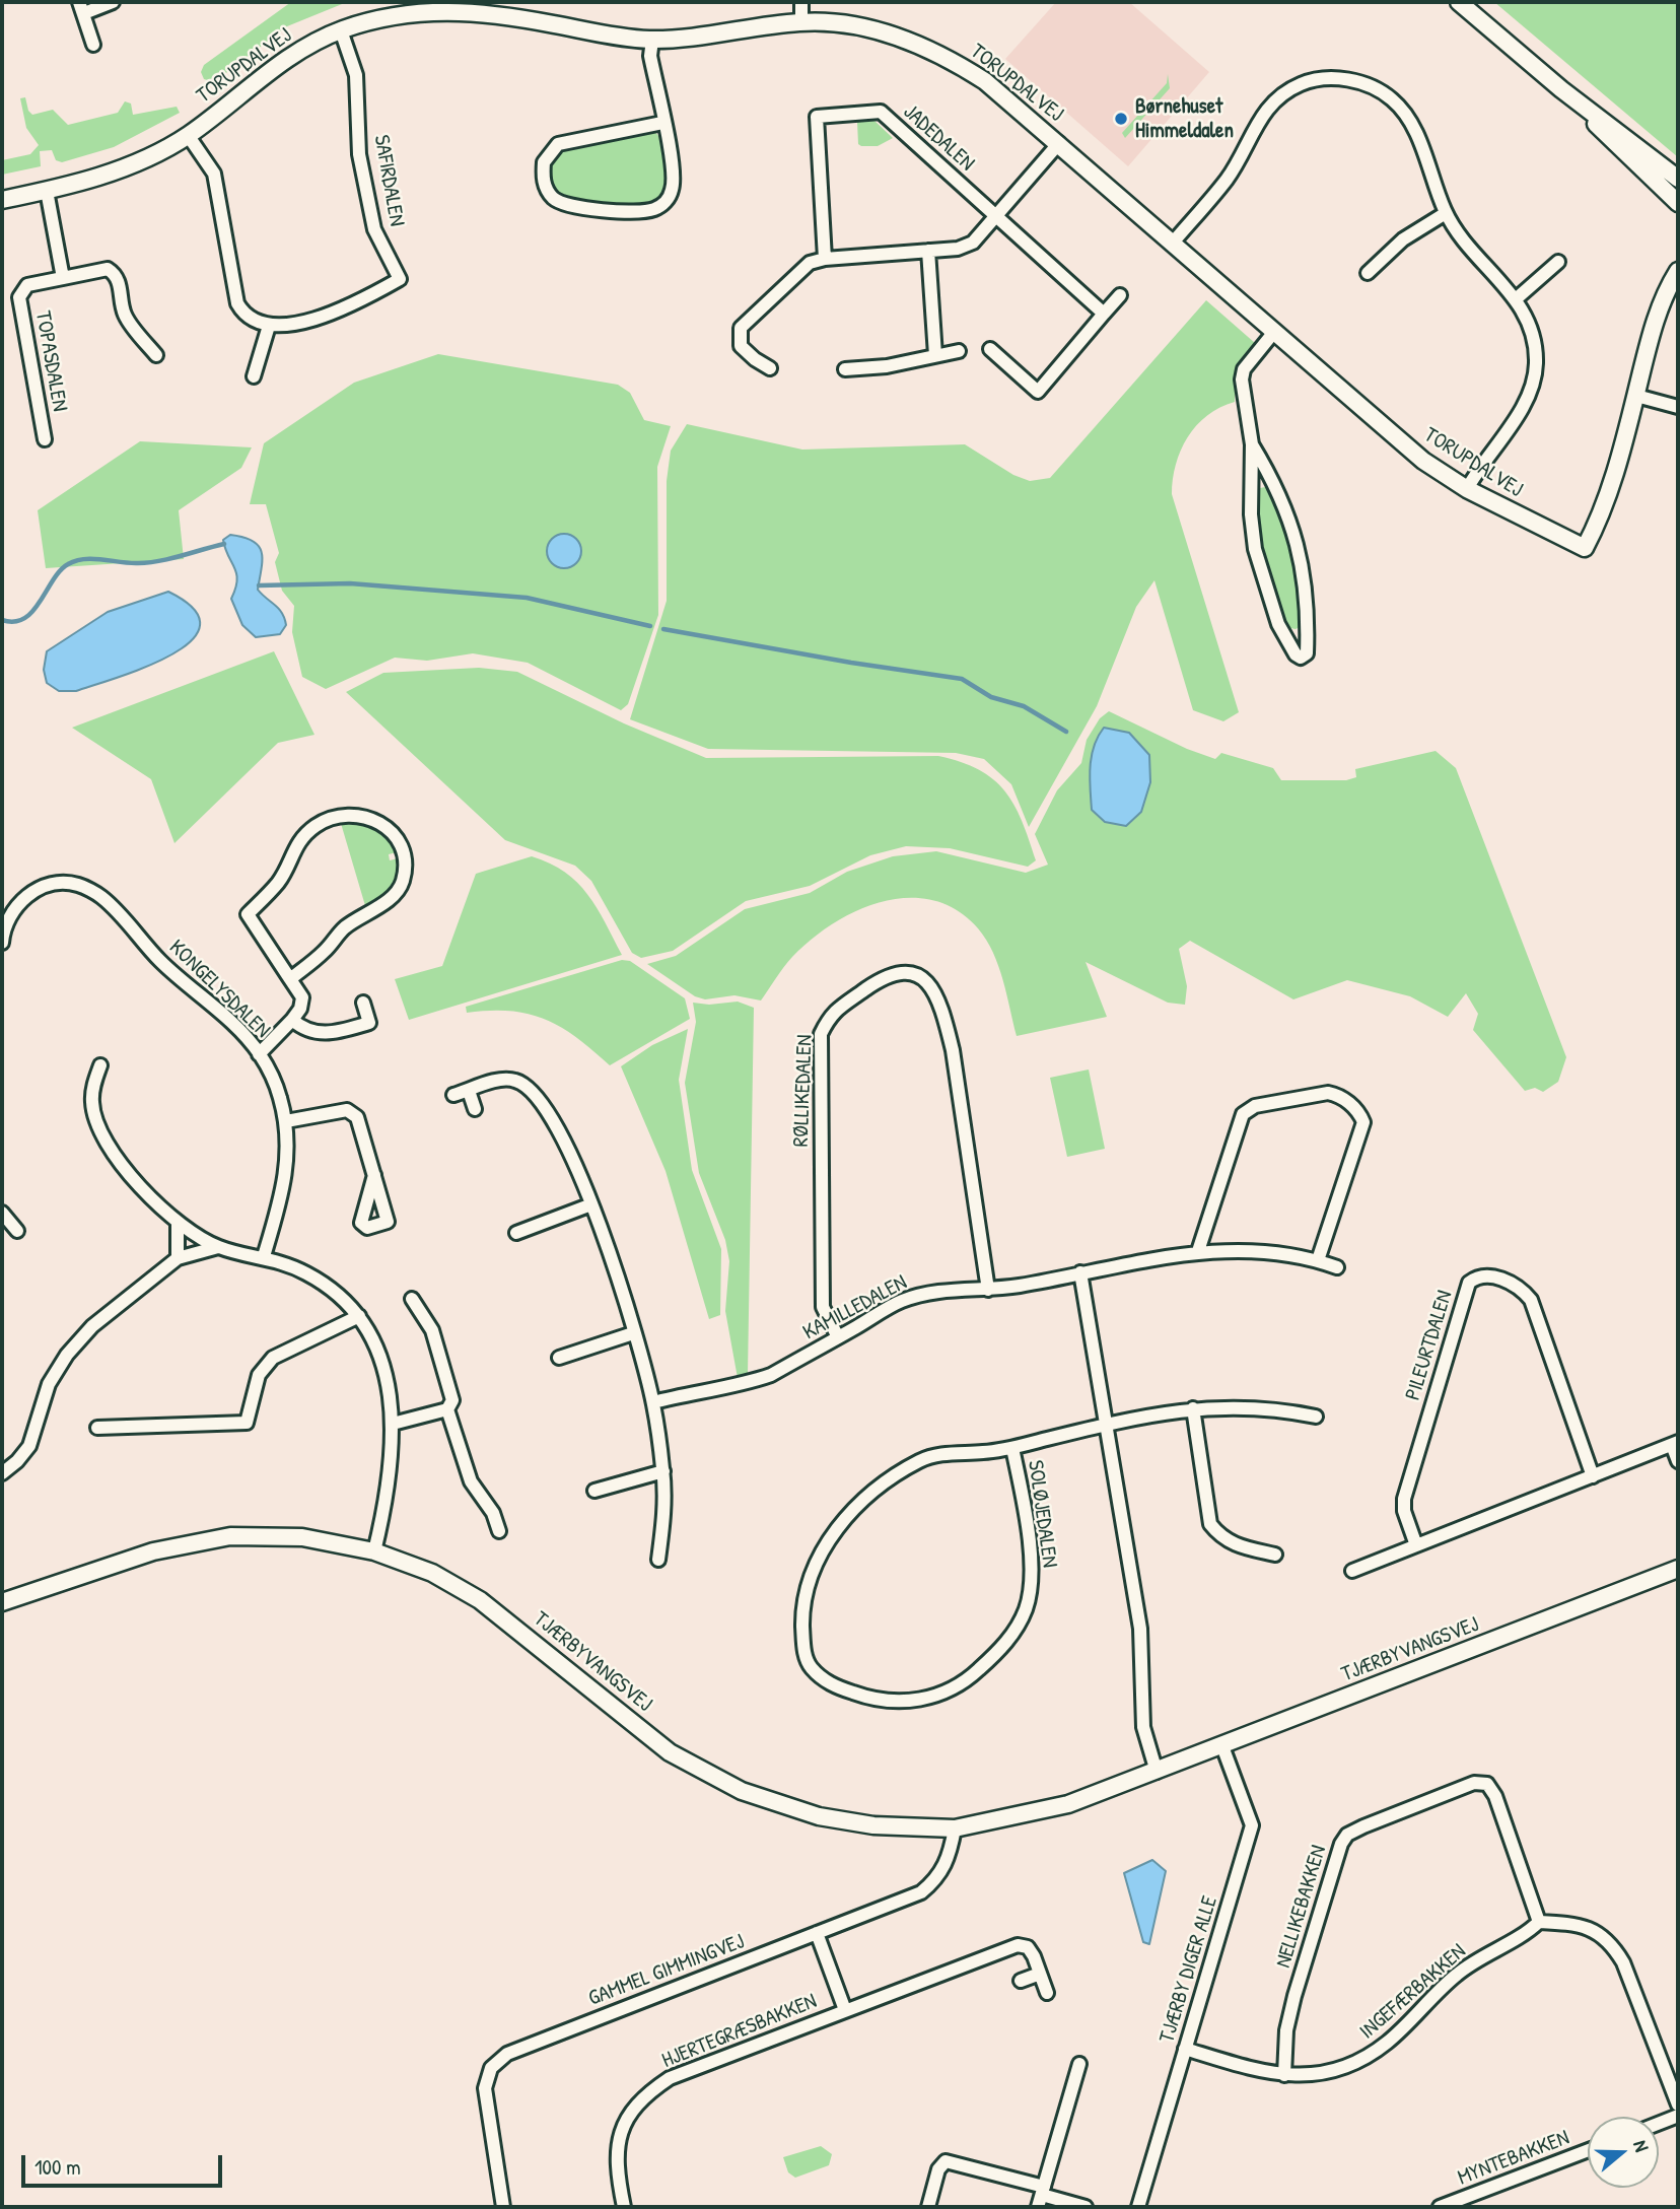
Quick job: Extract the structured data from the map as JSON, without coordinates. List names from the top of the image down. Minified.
{"streets":{"street":["TORUPDALVEJ","JADEDALEN","SAFIRDALEN","TOPASDALEN","KONGELYSDALEN","RØLLIKEDALEN","KAMILLEDALEN","PILEURTDALEN","SOLØJEDALEN","TJÆRBYVANGSVEJ","NELLIKEBAKKEN","TJÆRBY DIGER ALLE","GAMMEL GIMMINGVEJ","INGEFÆRBAKKEN","HJERTEGRÆSBAKKEN","MYNTEBAKKEN"]},"crossings":[["TORUPDALVEJ","SAFIRDALEN"],["RØLLIKEDALEN","KAMILLEDALEN"],["TJÆRBYVANGSVEJ","TJÆRBY DIGER ALLE"],["TJÆRBYVANGSVEJ","GAMMEL GIMMINGVEJ"],["NELLIKEBAKKEN","INGEFÆRBAKKEN"],["TJÆRBY DIGER ALLE","INGEFÆRBAKKEN"],["GAMMEL GIMMINGVEJ","HJERTEGRÆSBAKKEN"]],"places":["Børnehuset Himmeldalen"],"scale_bar":"100 m","north":"right"}
